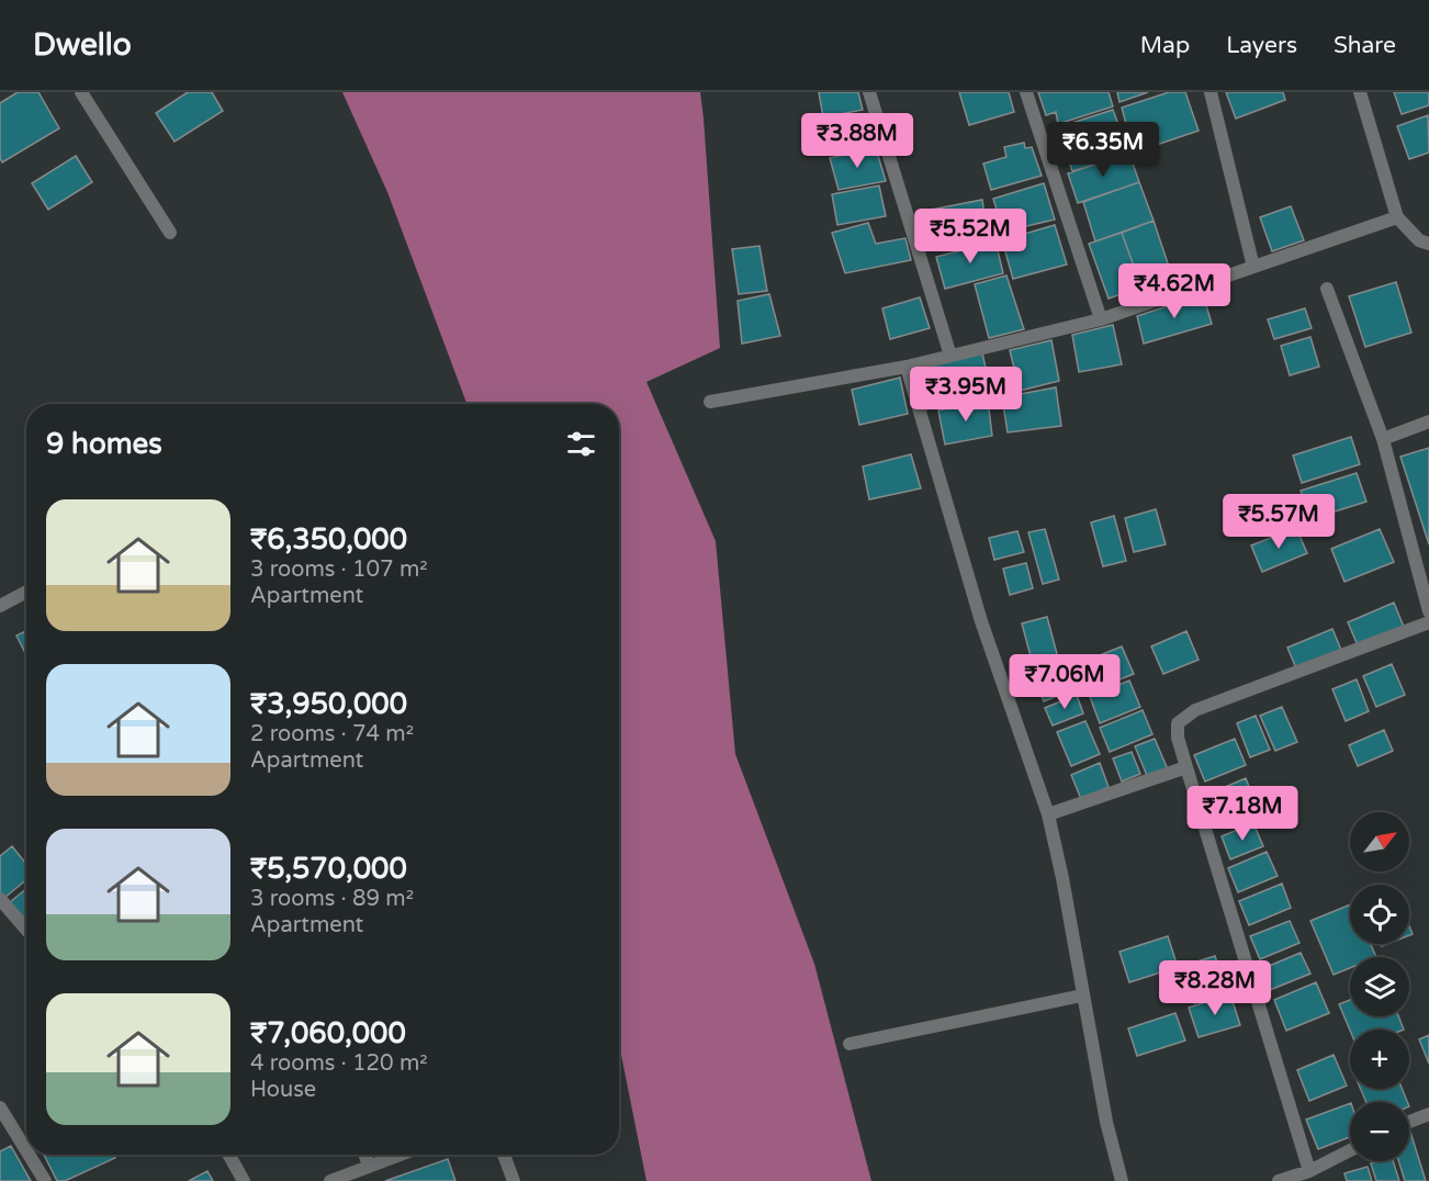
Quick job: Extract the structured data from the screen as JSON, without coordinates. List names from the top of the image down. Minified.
{"north":"top right","page":{"header":"Dwello","nav":["Map","Layers","Share"],"price":["₹3.88M","₹6.35M","₹5.52M","₹4.62M","₹3.95M","₹5.57M","₹7.06M","₹7.18M","₹8.28M"],"heading":"9 homes","list":[{"name":"₹6,350,000","note":"3 rooms · 107 m² · Apartment"},{"name":"₹3,950,000","note":"2 rooms · 74 m² · Apartment"},{"name":"₹5,570,000","note":"3 rooms · 89 m² · Apartment"},{"name":"₹7,060,000","note":"4 rooms · 120 m² · House"}],"map_buttons":["+","−"]}}
